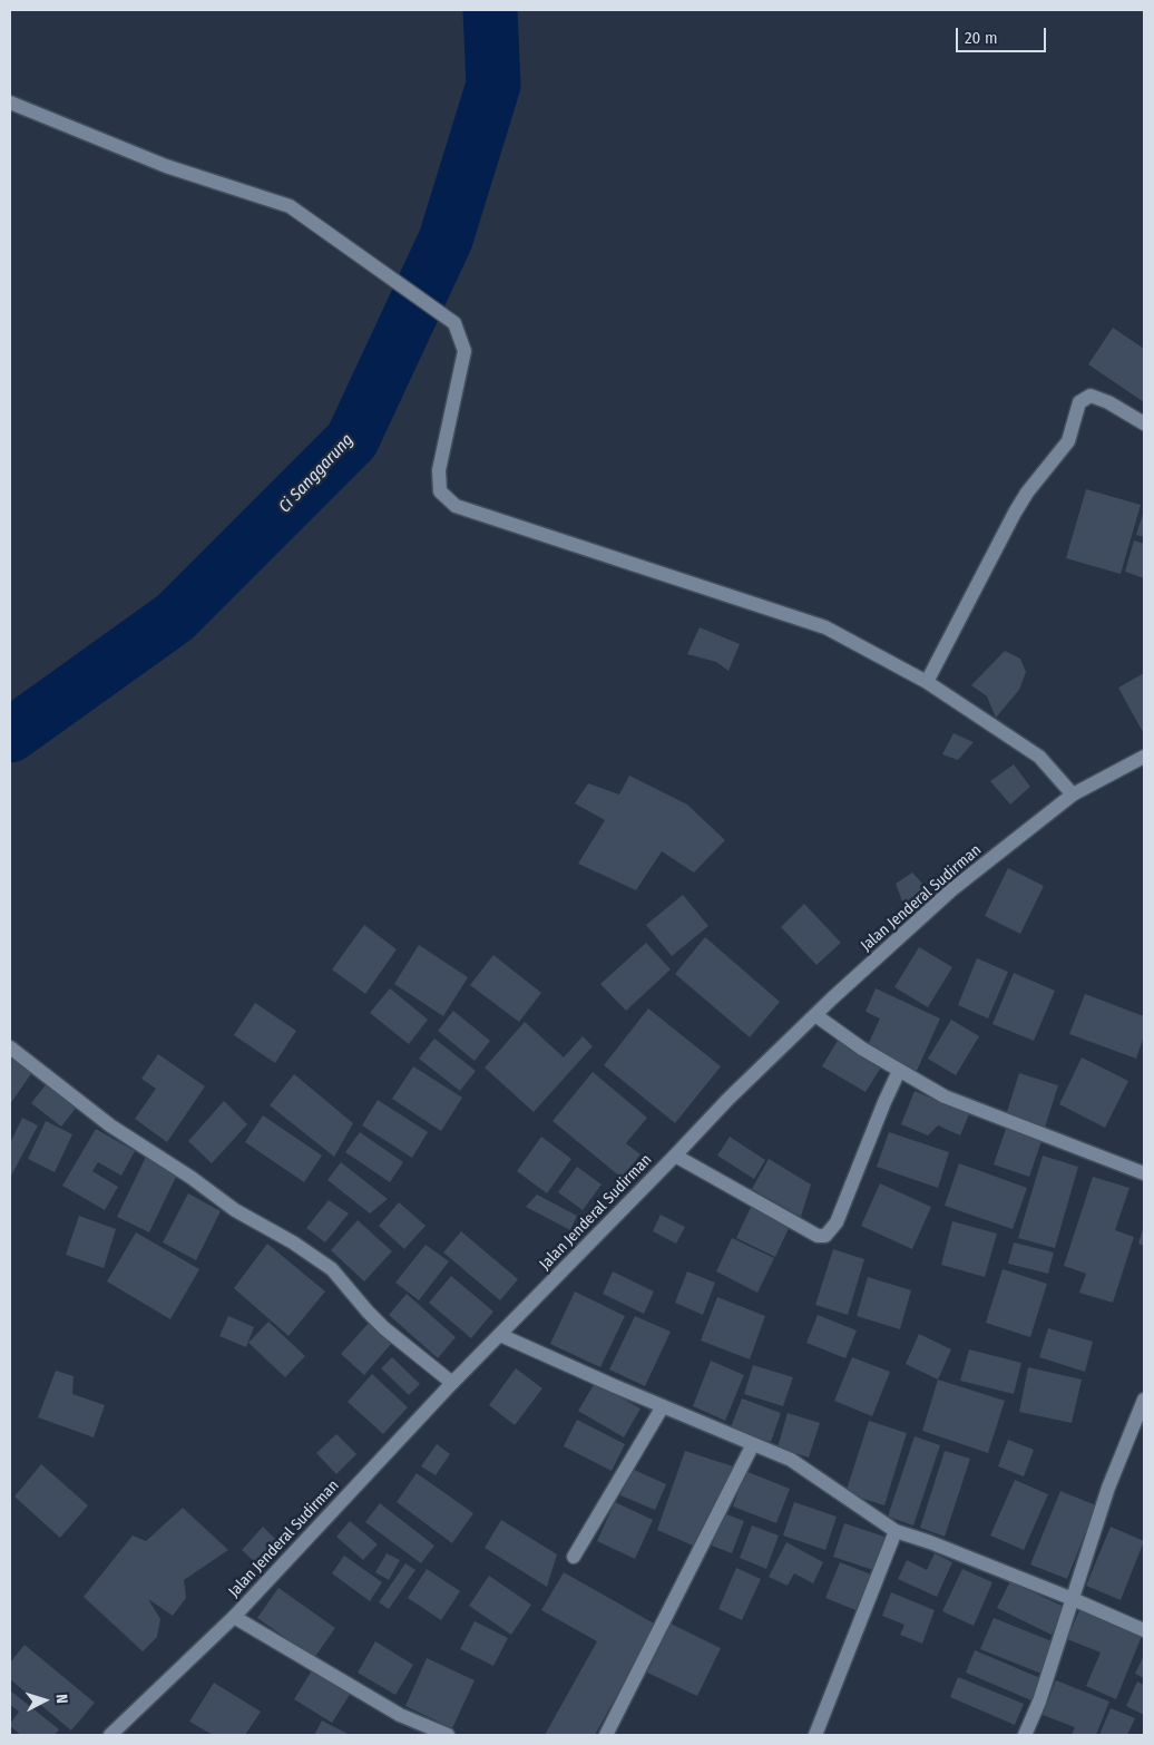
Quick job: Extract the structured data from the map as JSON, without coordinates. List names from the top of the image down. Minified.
{"streets":{"street":["Jalan Jenderal Sudirman"]},"water":["Ci Sanggarung"],"scale_bar":"20 m","north":"right"}
